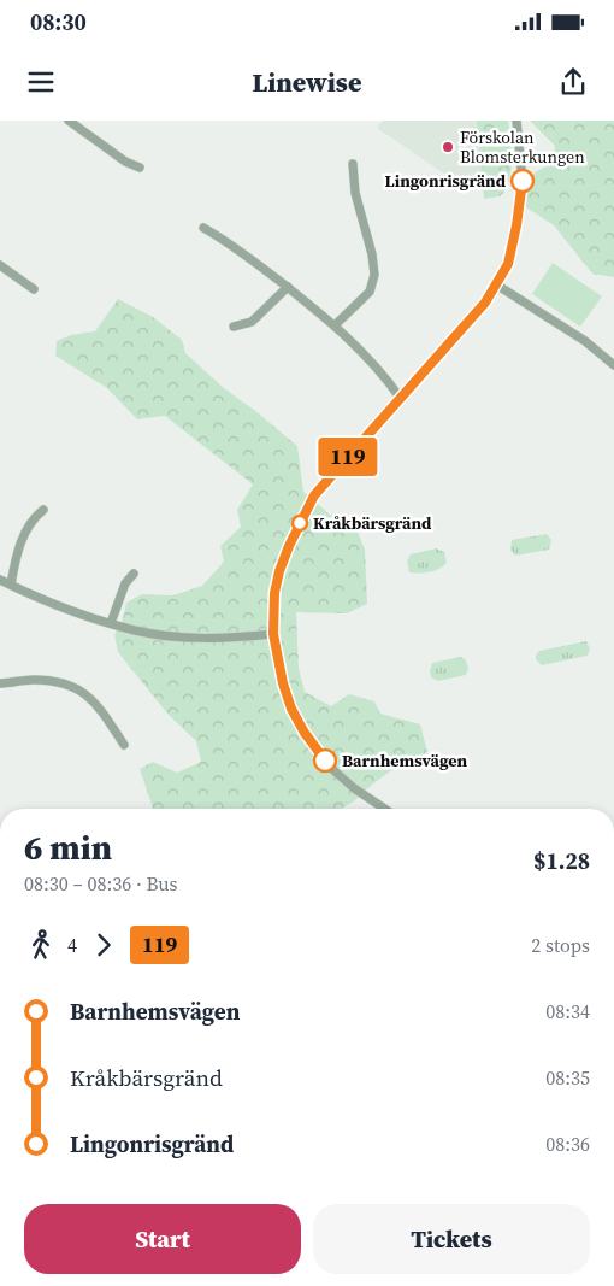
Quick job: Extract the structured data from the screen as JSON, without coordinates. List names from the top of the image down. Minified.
{"places":["Förskolan Blomsterkungen","Lingonrisgränd","Kråkbärsgränd","Barnhemsvägen"],"lines":["bus line 119"],"page":{"status":"08:30","header":"Linewise","on_map":"119","heading":["6 min","08:30 – 08:36 · Bus","$1.28"],"legs":["4","119","2 stops"],"list":[{"name":"Barnhemsvägen","value":"08:34"},{"name":"Kråkbärsgränd","value":"08:35"},{"name":"Lingonrisgränd","value":"08:36"}],"buttons":["Start","Tickets"]}}
